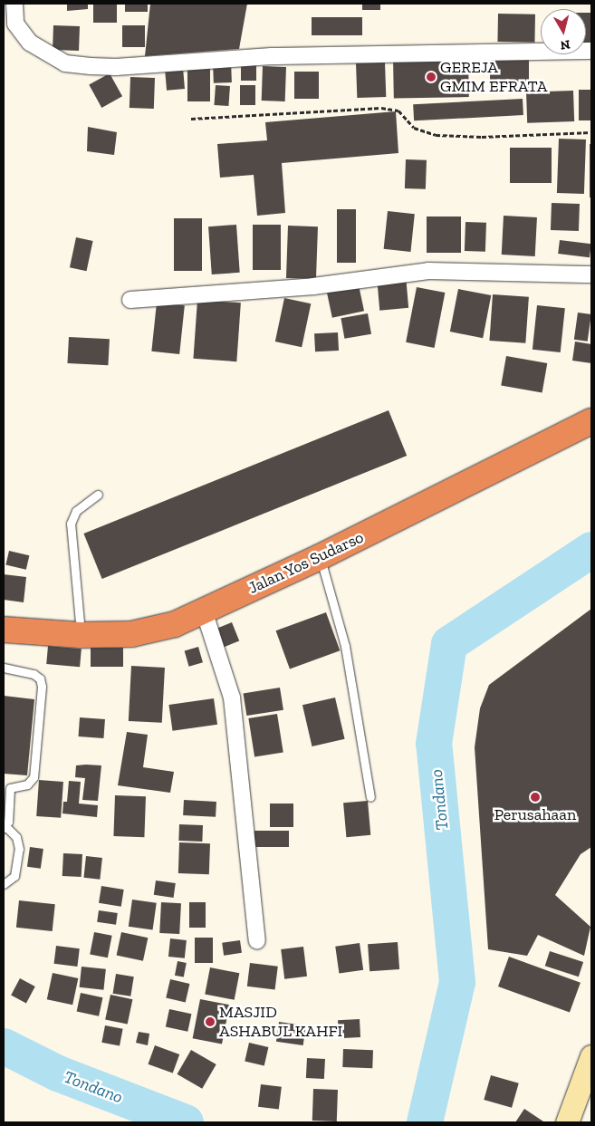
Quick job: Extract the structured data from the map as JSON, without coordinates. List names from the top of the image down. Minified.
{"streets":{"highway":["Jalan Yos Sudarso"]},"water":["Tondano"],"places":["GEREJA GMIM EFRATA","Perusahaan","MASJID ASHABUL KAHFI"],"north":"bottom"}
